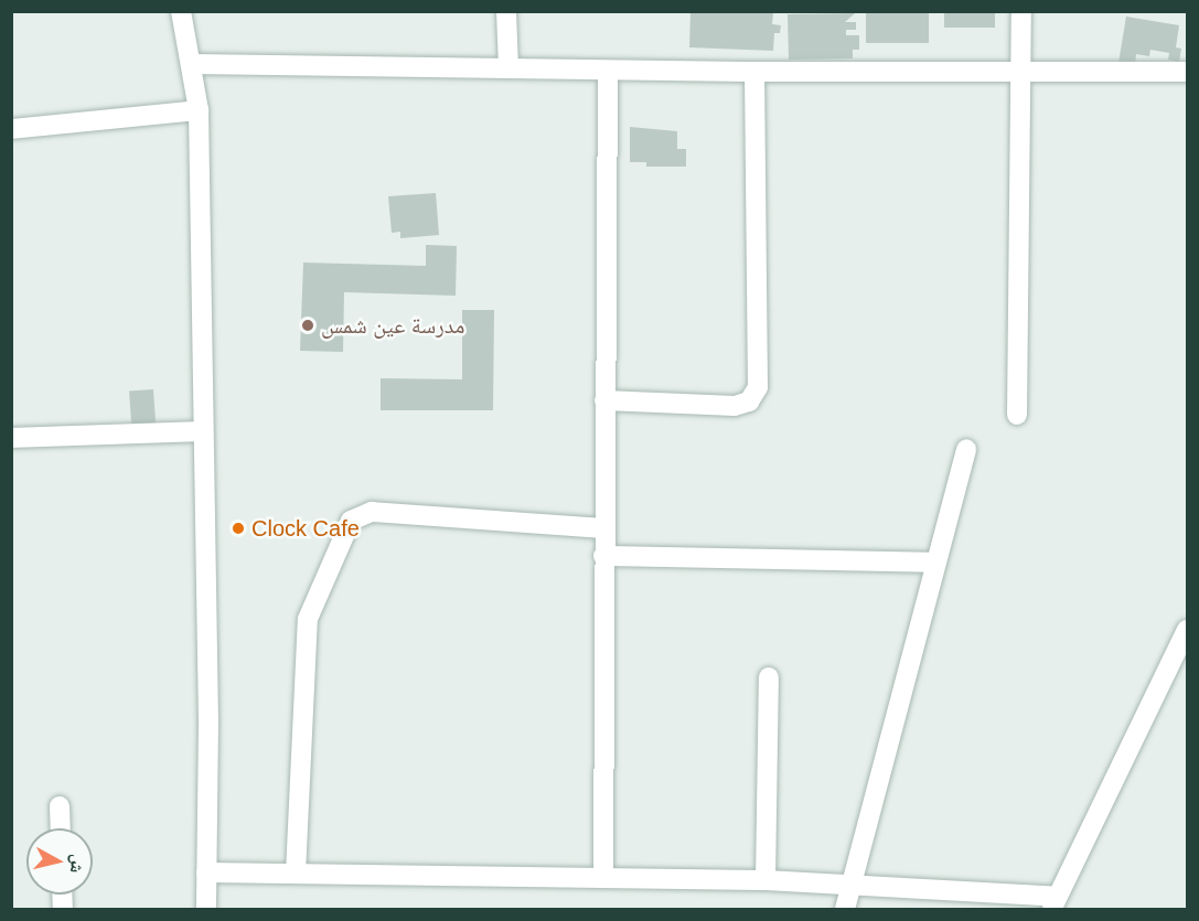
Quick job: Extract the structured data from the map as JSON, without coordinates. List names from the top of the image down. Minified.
{"places":["مدرسة عين شمس","Clock Cafe"],"north":"right"}
